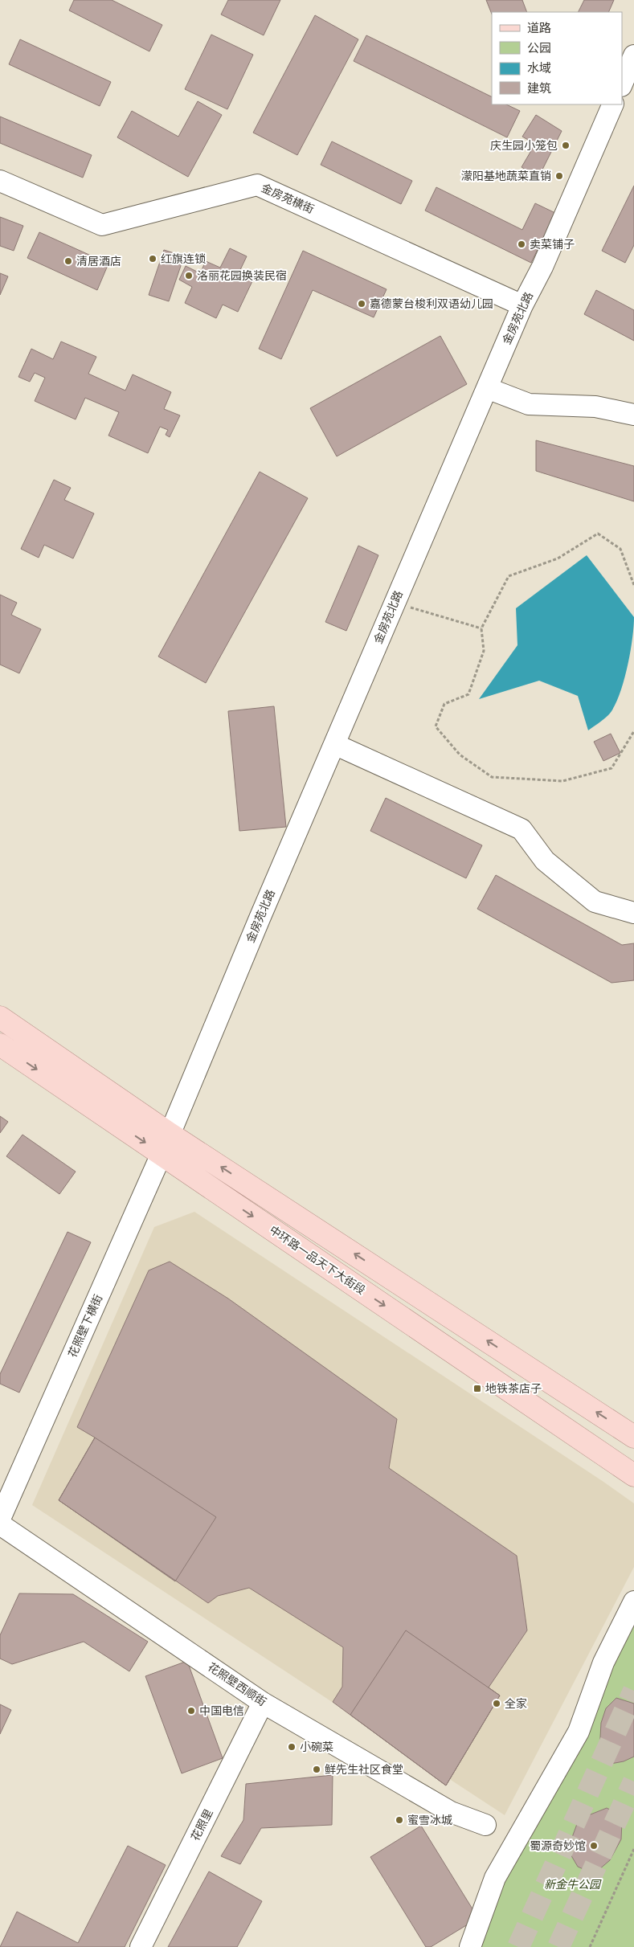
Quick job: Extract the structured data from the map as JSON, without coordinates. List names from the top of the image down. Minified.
{"streets":{"main road":["中环路一品天下大街段"],"street":["金房苑横街","金房苑北路","花照壁下横街","花照壁西顺街","花照里"]},"crossings":[["金房苑横街","金房苑北路"],["金房苑北路","花照壁下横街"],["中环路一品天下大街段","花照壁下横街"],["花照壁西顺街","花照里"]],"parks":["新金牛公园"],"places":{"other":["庆生园小笼包","濛阳基地蔬菜直销","卖菜铺子","红旗连锁","清居酒店","洛丽花园换装民宿","嘉德蒙台梭利双语幼儿园","全家","中国电信","小碗菜","鲜先生社区食堂","蜜雪冰城","蜀源奇妙馆"],"transit":["地铁茶店子"]},"legend":["道路","公园","水域","建筑"]}
